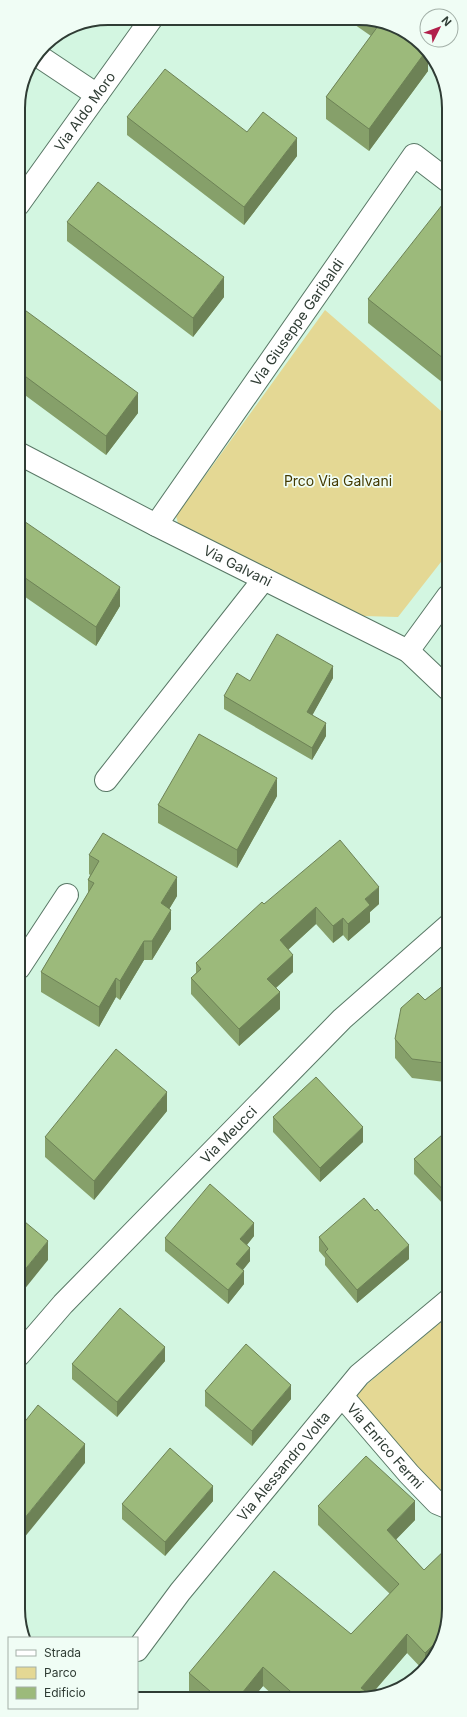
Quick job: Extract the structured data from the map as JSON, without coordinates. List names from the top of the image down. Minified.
{"streets":{"street":["Via Aldo Moro","Via Giuseppe Garibaldi","Via Galvani","Via Meucci","Via Enrico Fermi","Via Alessandro Volta"]},"crossings":[["Via Giuseppe Garibaldi","Via Galvani"],["Via Enrico Fermi","Via Alessandro Volta"]],"parks":["Prco Via Galvani"],"legend":["Strada","Parco","Edificio"],"north":"top right"}
